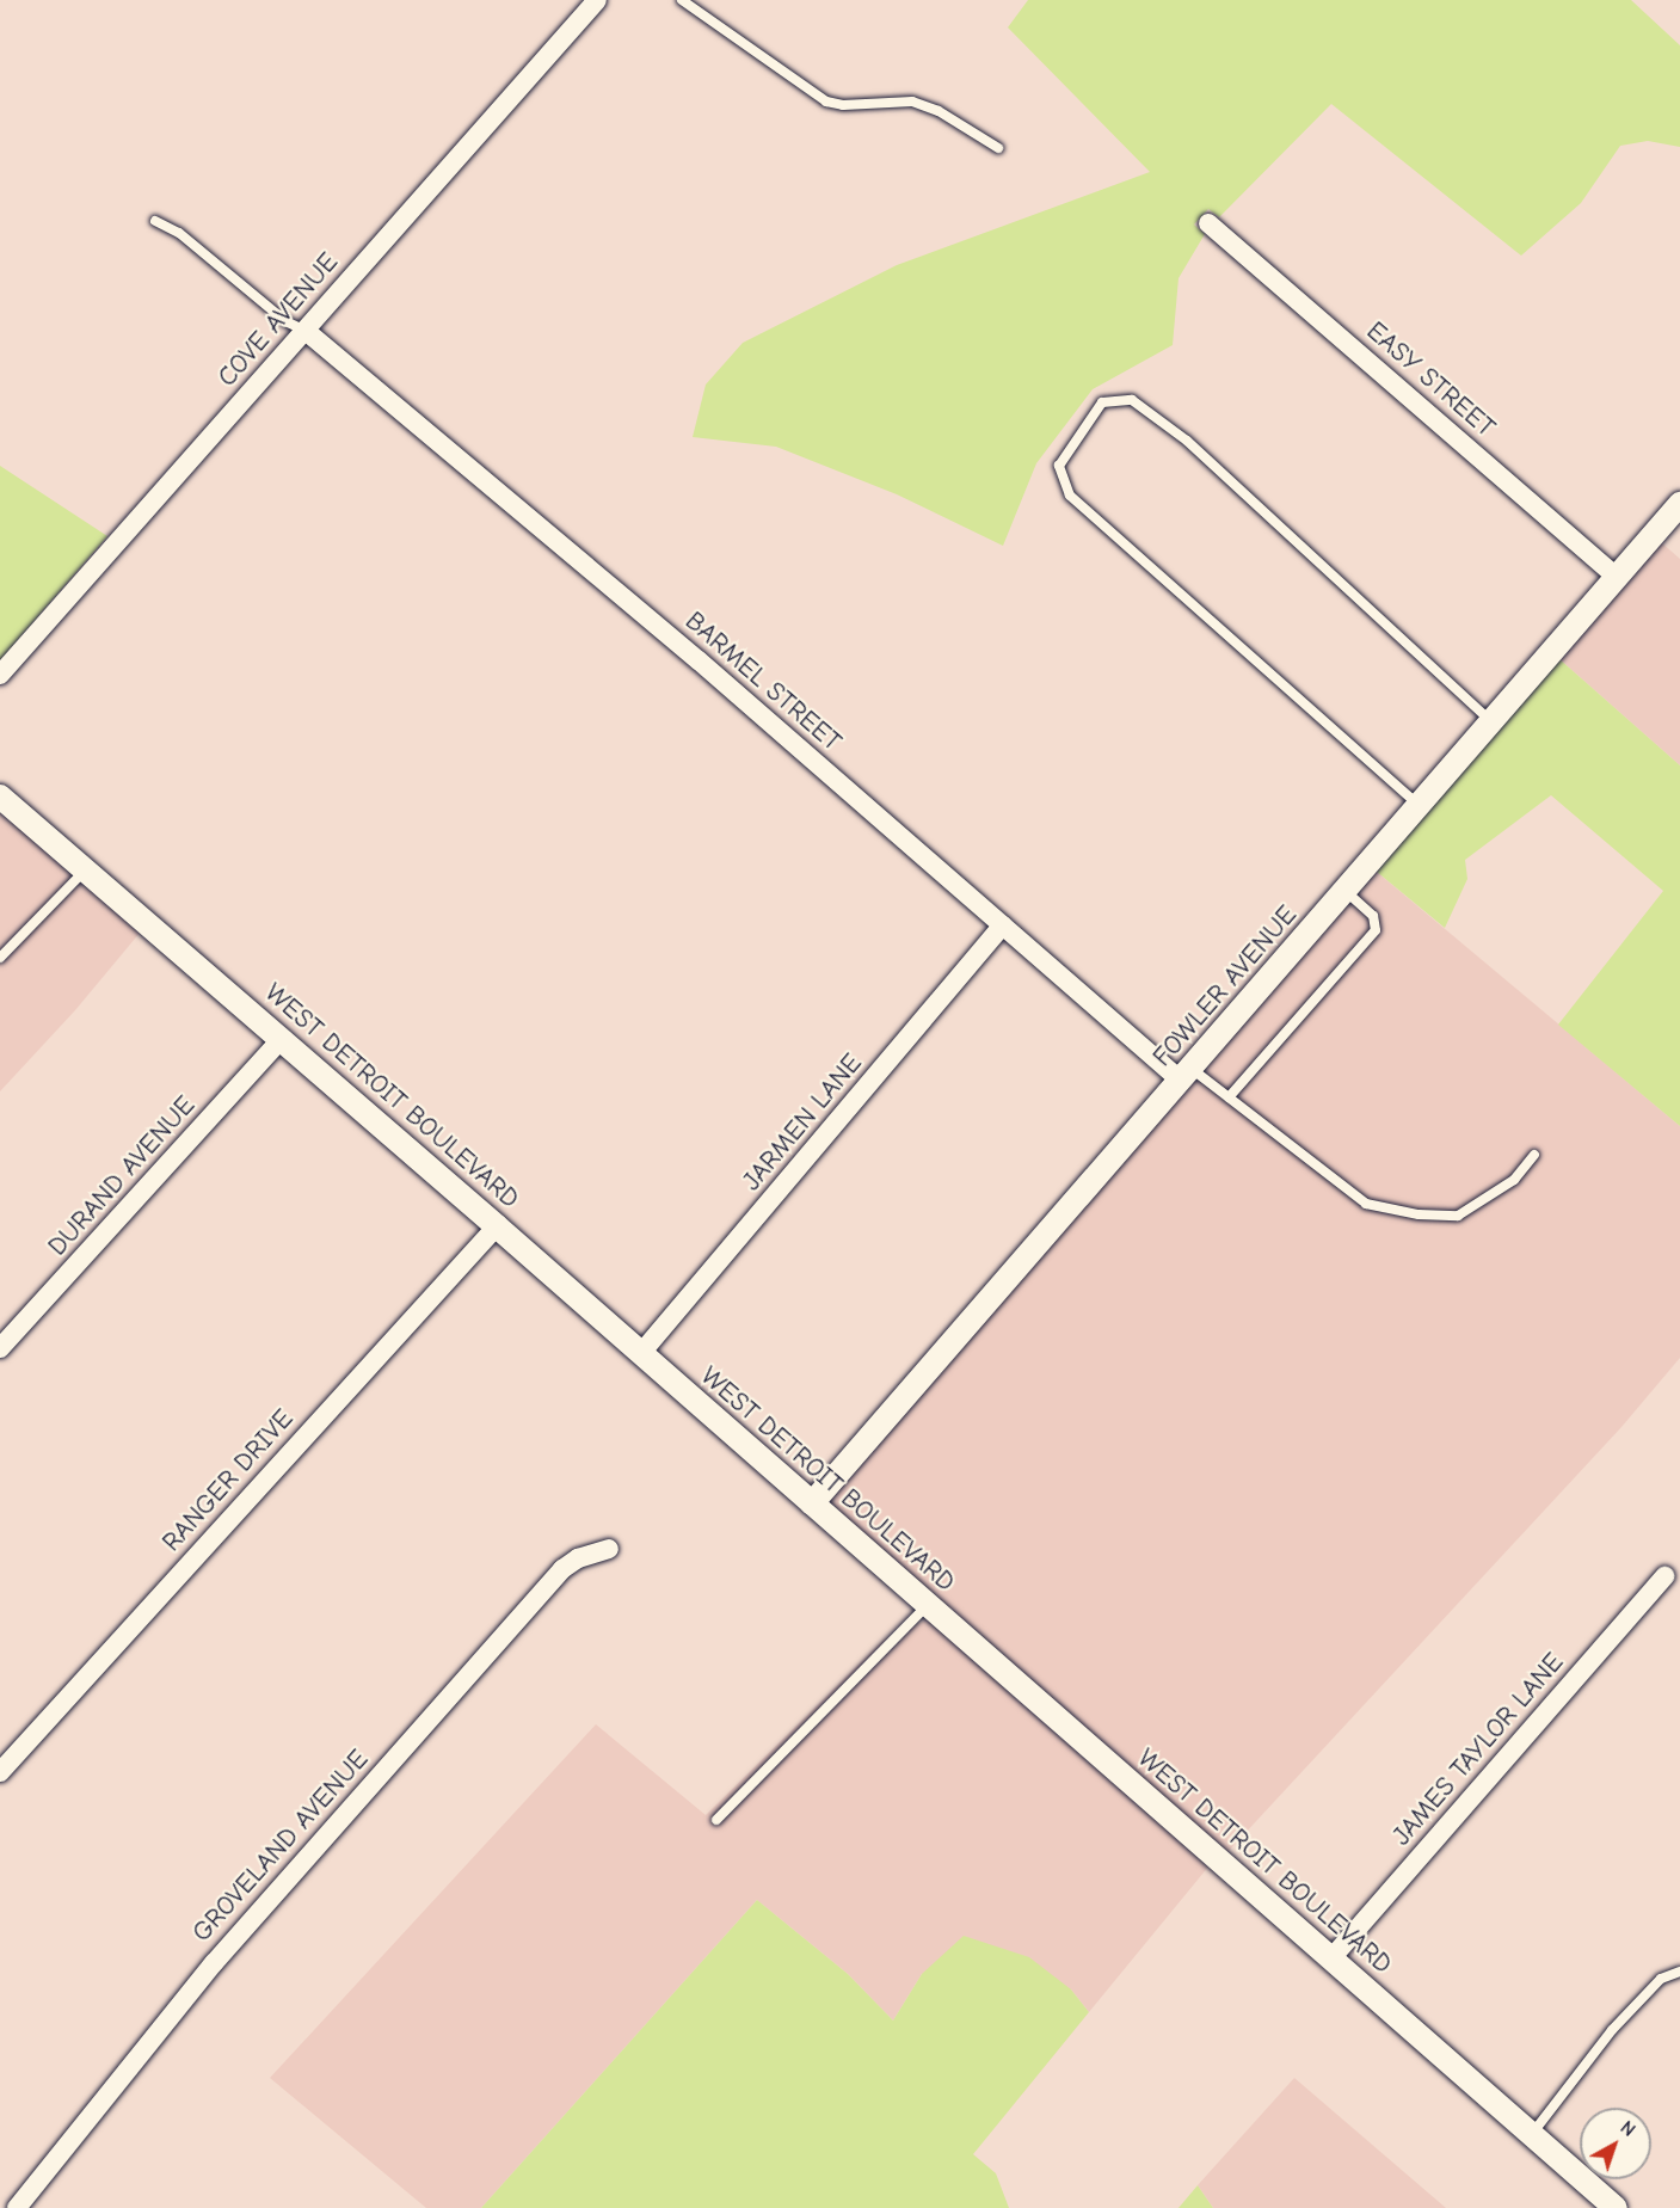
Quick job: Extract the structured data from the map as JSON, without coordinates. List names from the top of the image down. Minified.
{"streets":{"street":["COVE AVENUE","EASY STREET","BARMEL STREET","FOWLER AVENUE","WEST DETROIT BOULEVARD","JARMEN LANE","DURAND AVENUE","RANGER DRIVE","JAMES TAYLOR LANE","GROVELAND AVENUE"]},"crossings":[["COVE AVENUE","BARMEL STREET"],["EASY STREET","FOWLER AVENUE"],["BARMEL STREET","FOWLER AVENUE"],["BARMEL STREET","JARMEN LANE"],["FOWLER AVENUE","WEST DETROIT BOULEVARD"],["WEST DETROIT BOULEVARD","JARMEN LANE"],["WEST DETROIT BOULEVARD","DURAND AVENUE"],["WEST DETROIT BOULEVARD","RANGER DRIVE"],["WEST DETROIT BOULEVARD","JAMES TAYLOR LANE"]],"north":"top right"}
